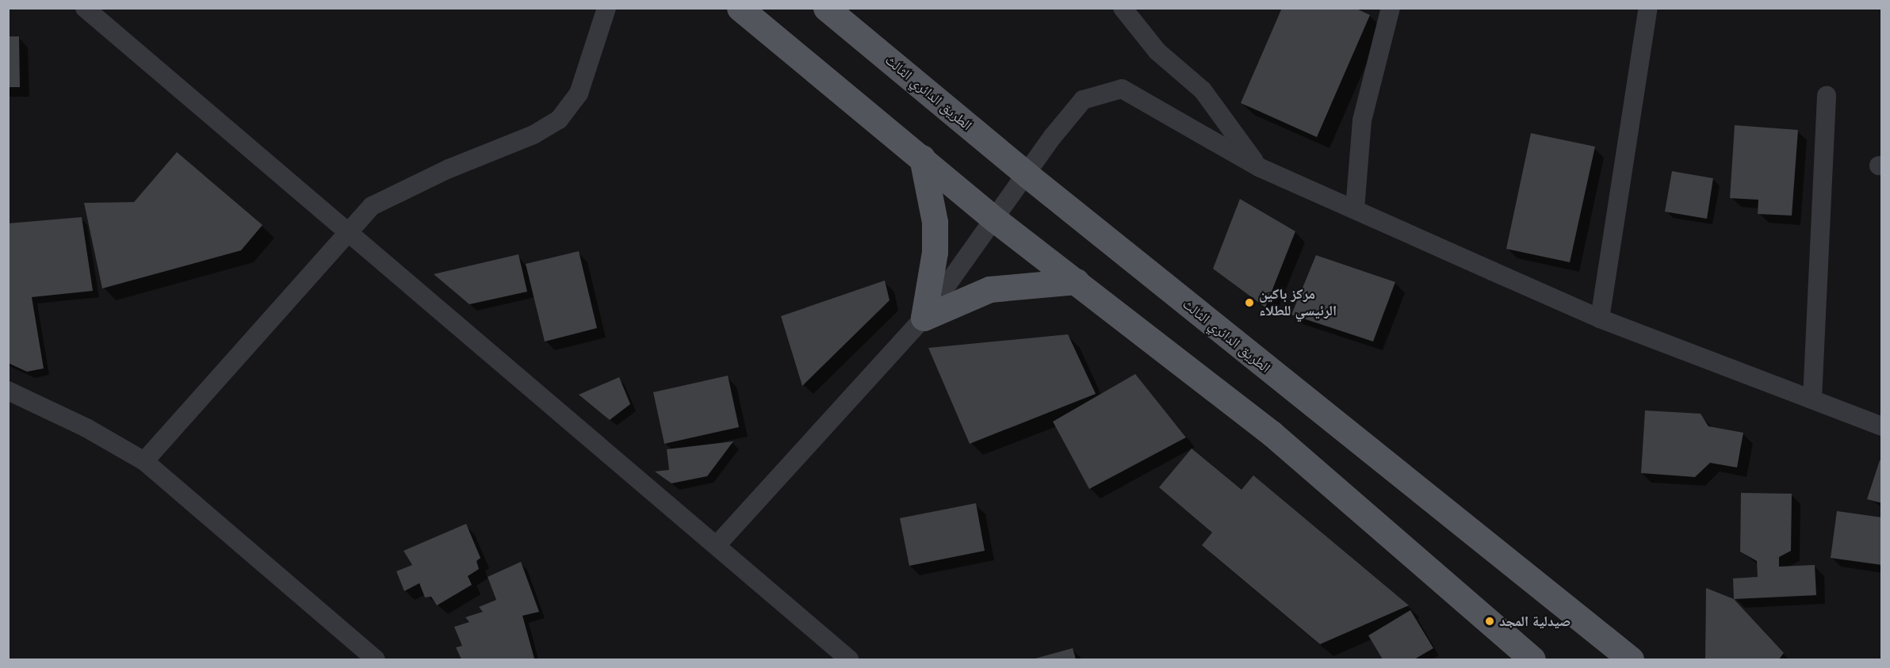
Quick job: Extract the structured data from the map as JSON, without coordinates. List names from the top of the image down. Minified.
{"streets":{"main road":["الطريق الدائري الثالث"]},"places":["مركز باكين الرئيسي للطلاء","صيدلية المجد"]}
